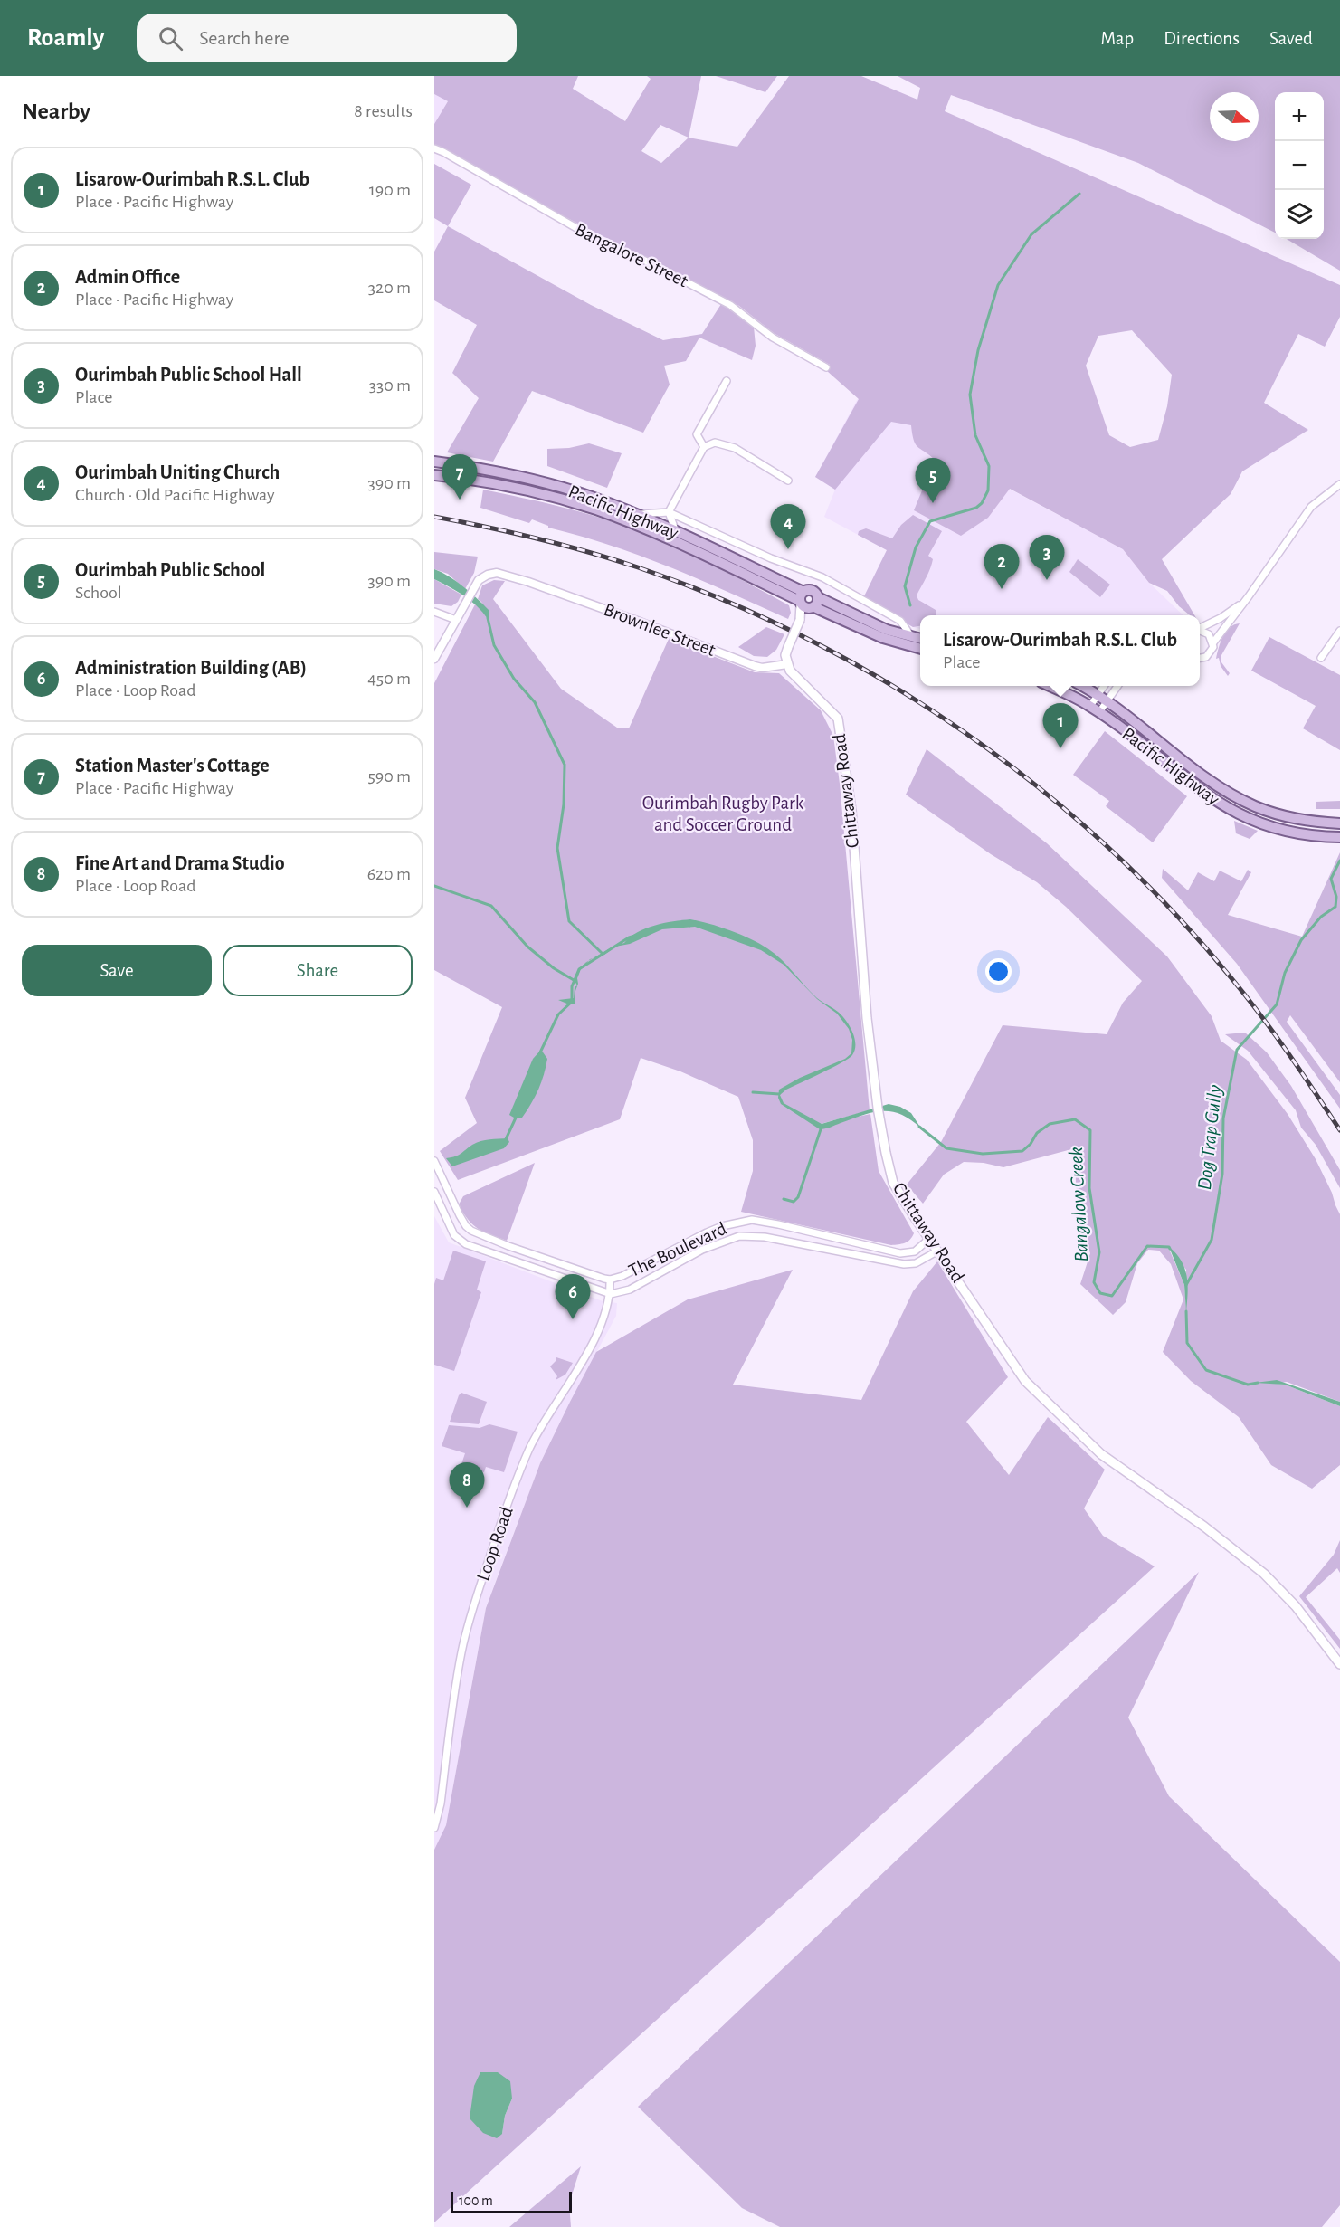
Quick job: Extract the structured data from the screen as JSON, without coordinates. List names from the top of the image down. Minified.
{"streets":{"main road":["Pacific Highway","Chittaway Road"],"street":["Bangalore Street","Brownlee Street","The Boulevard","Loop Road"]},"crossings":[["Brownlee Street","Chittaway Road"],["Chittaway Road","The Boulevard"],["The Boulevard","Loop Road"]],"water":["Dog Trap Gully","Bangalow Creek"],"parks":["Ourimbah Rugby Park and Soccer Ground"],"scale_bar":"100 m","north":"right","page":{"header":"Roamly","search":"Search here","nav":["Map","Directions","Saved"],"heading":["Nearby","8 results"],"map_buttons":["+","−"],"list":[{"mark":"1","name":"Lisarow-Ourimbah R.S.L. Club","note":"Place · Pacific Highway","value":"190 m"},{"mark":"2","name":"Admin Office","note":"Place · Pacific Highway","value":"320 m"},{"mark":"3","name":"Ourimbah Public School Hall","note":"Place","value":"330 m"},{"mark":"4","name":"Ourimbah Uniting Church","note":"Church · Old Pacific Highway","value":"390 m"},{"mark":"5","name":"Ourimbah Public School","note":"School","value":"390 m"},{"mark":"6","name":"Administration Building (AB)","note":"Place · Loop Road","value":"450 m"},{"mark":"7","name":"Station Master's Cottage","note":"Place · Pacific Highway","value":"590 m"},{"mark":"8","name":"Fine Art and Drama Studio","note":"Place · Loop Road","value":"620 m"}],"pins":["7","5","4","3","2","1","6","8"],"popup":["Lisarow-Ourimbah R.S.L. Club","Place"],"buttons":["Save","Share"],"scale":"100 m"}}
